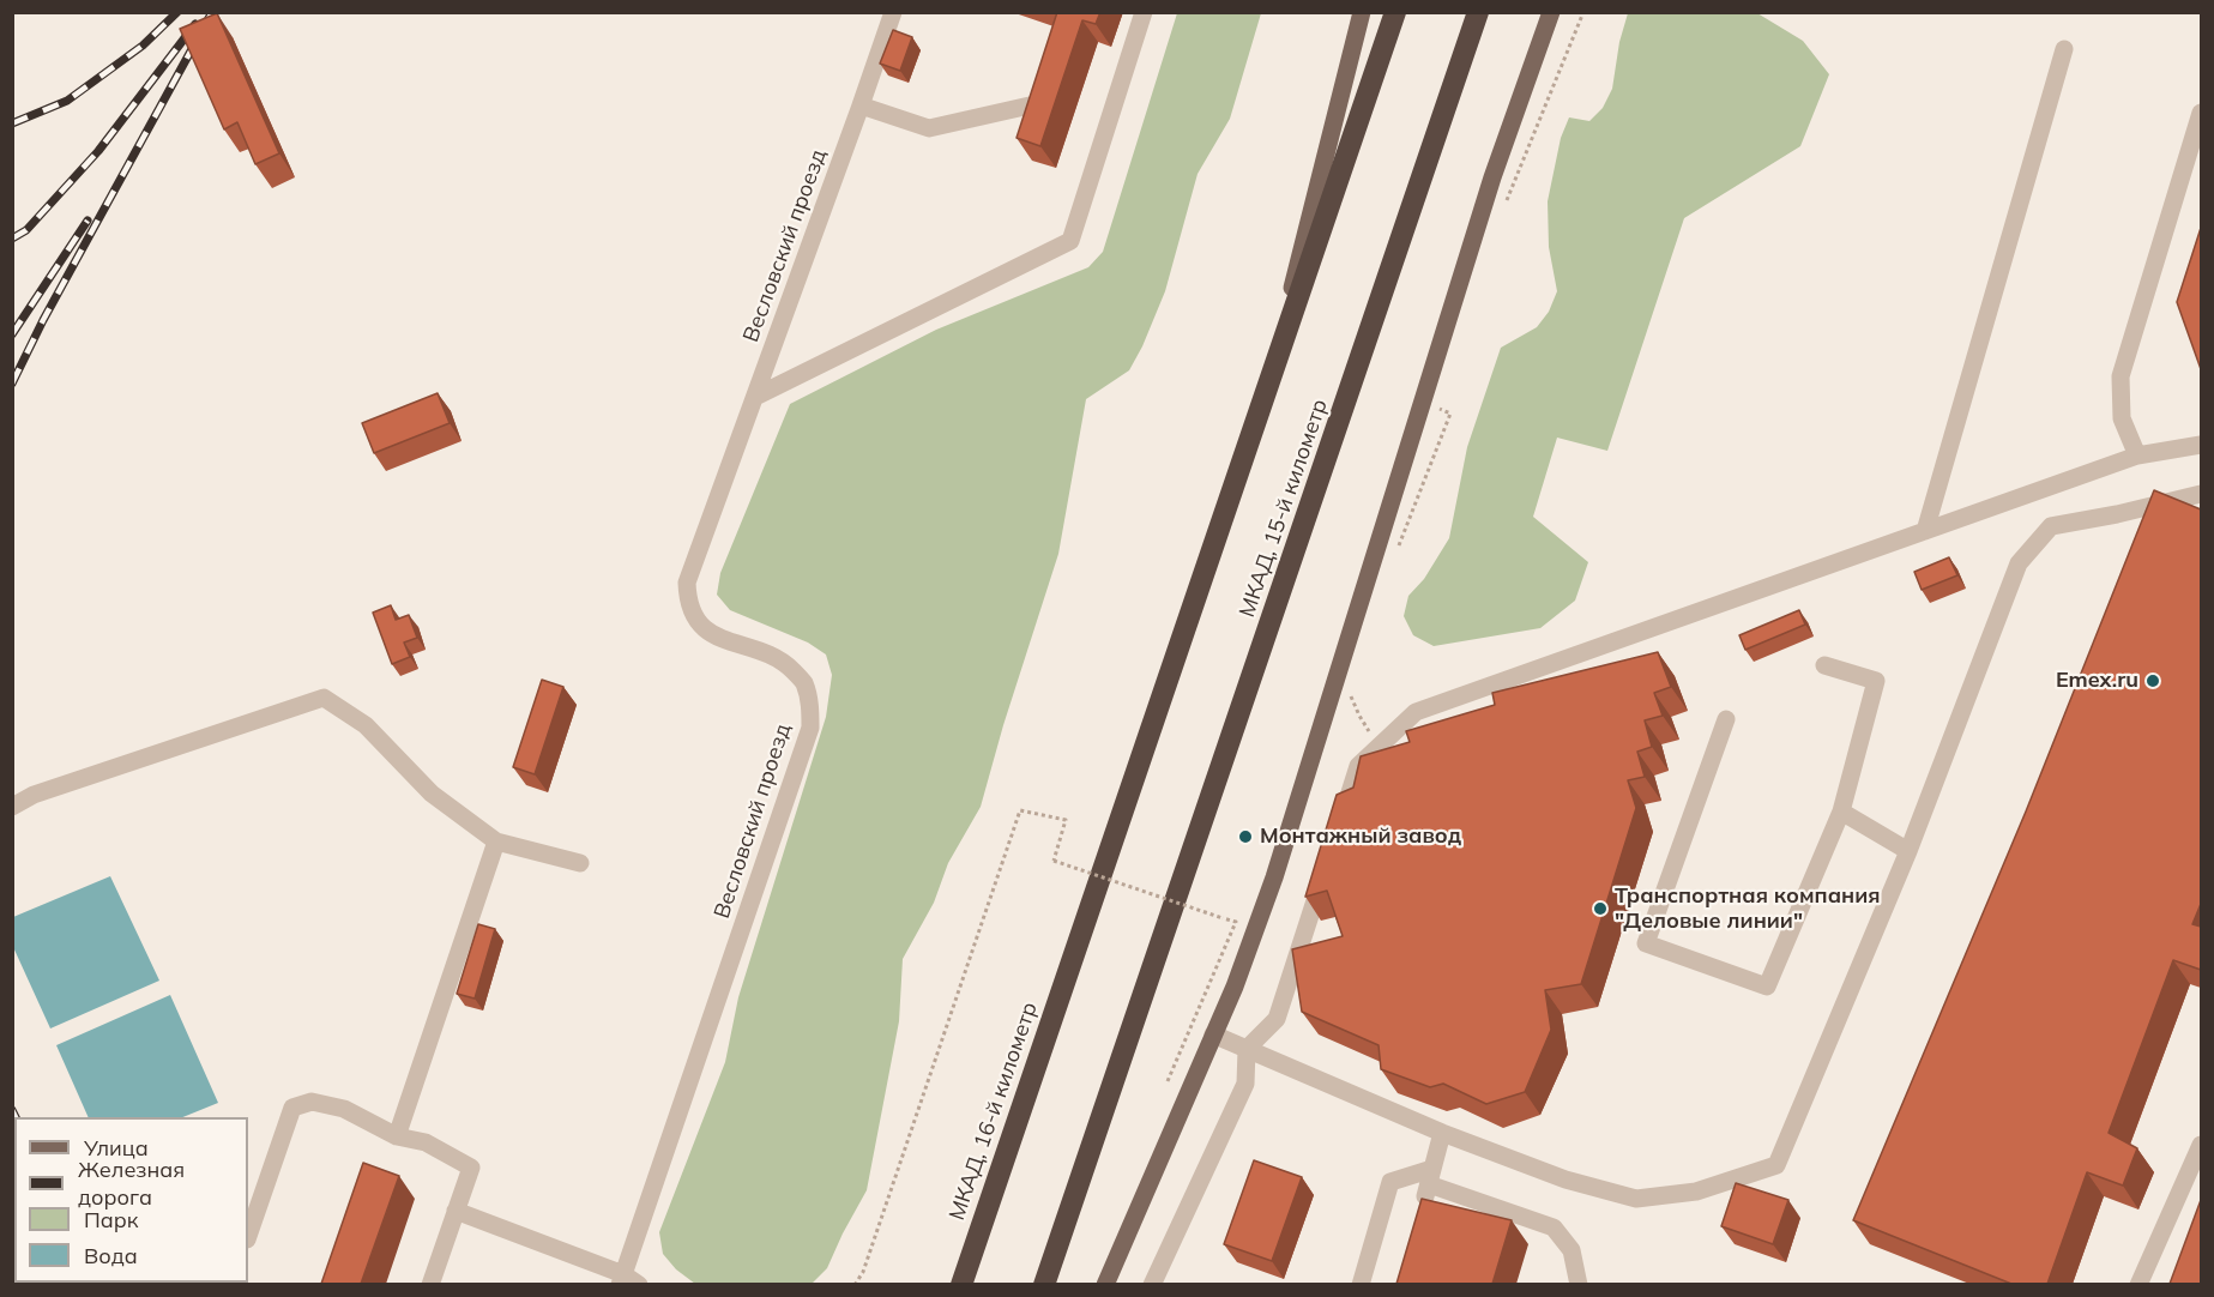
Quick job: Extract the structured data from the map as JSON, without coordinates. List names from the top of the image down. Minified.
{"streets":{"highway":["МКАД, 15-й километр","МКАД, 16-й километр"],"street":["Весловский проезд"]},"places":["Emex.ru","Монтажный завод","Транспортная компания \"Деловые линии\""],"legend":["Улица","Железная дорога","Парк","Вода"]}
